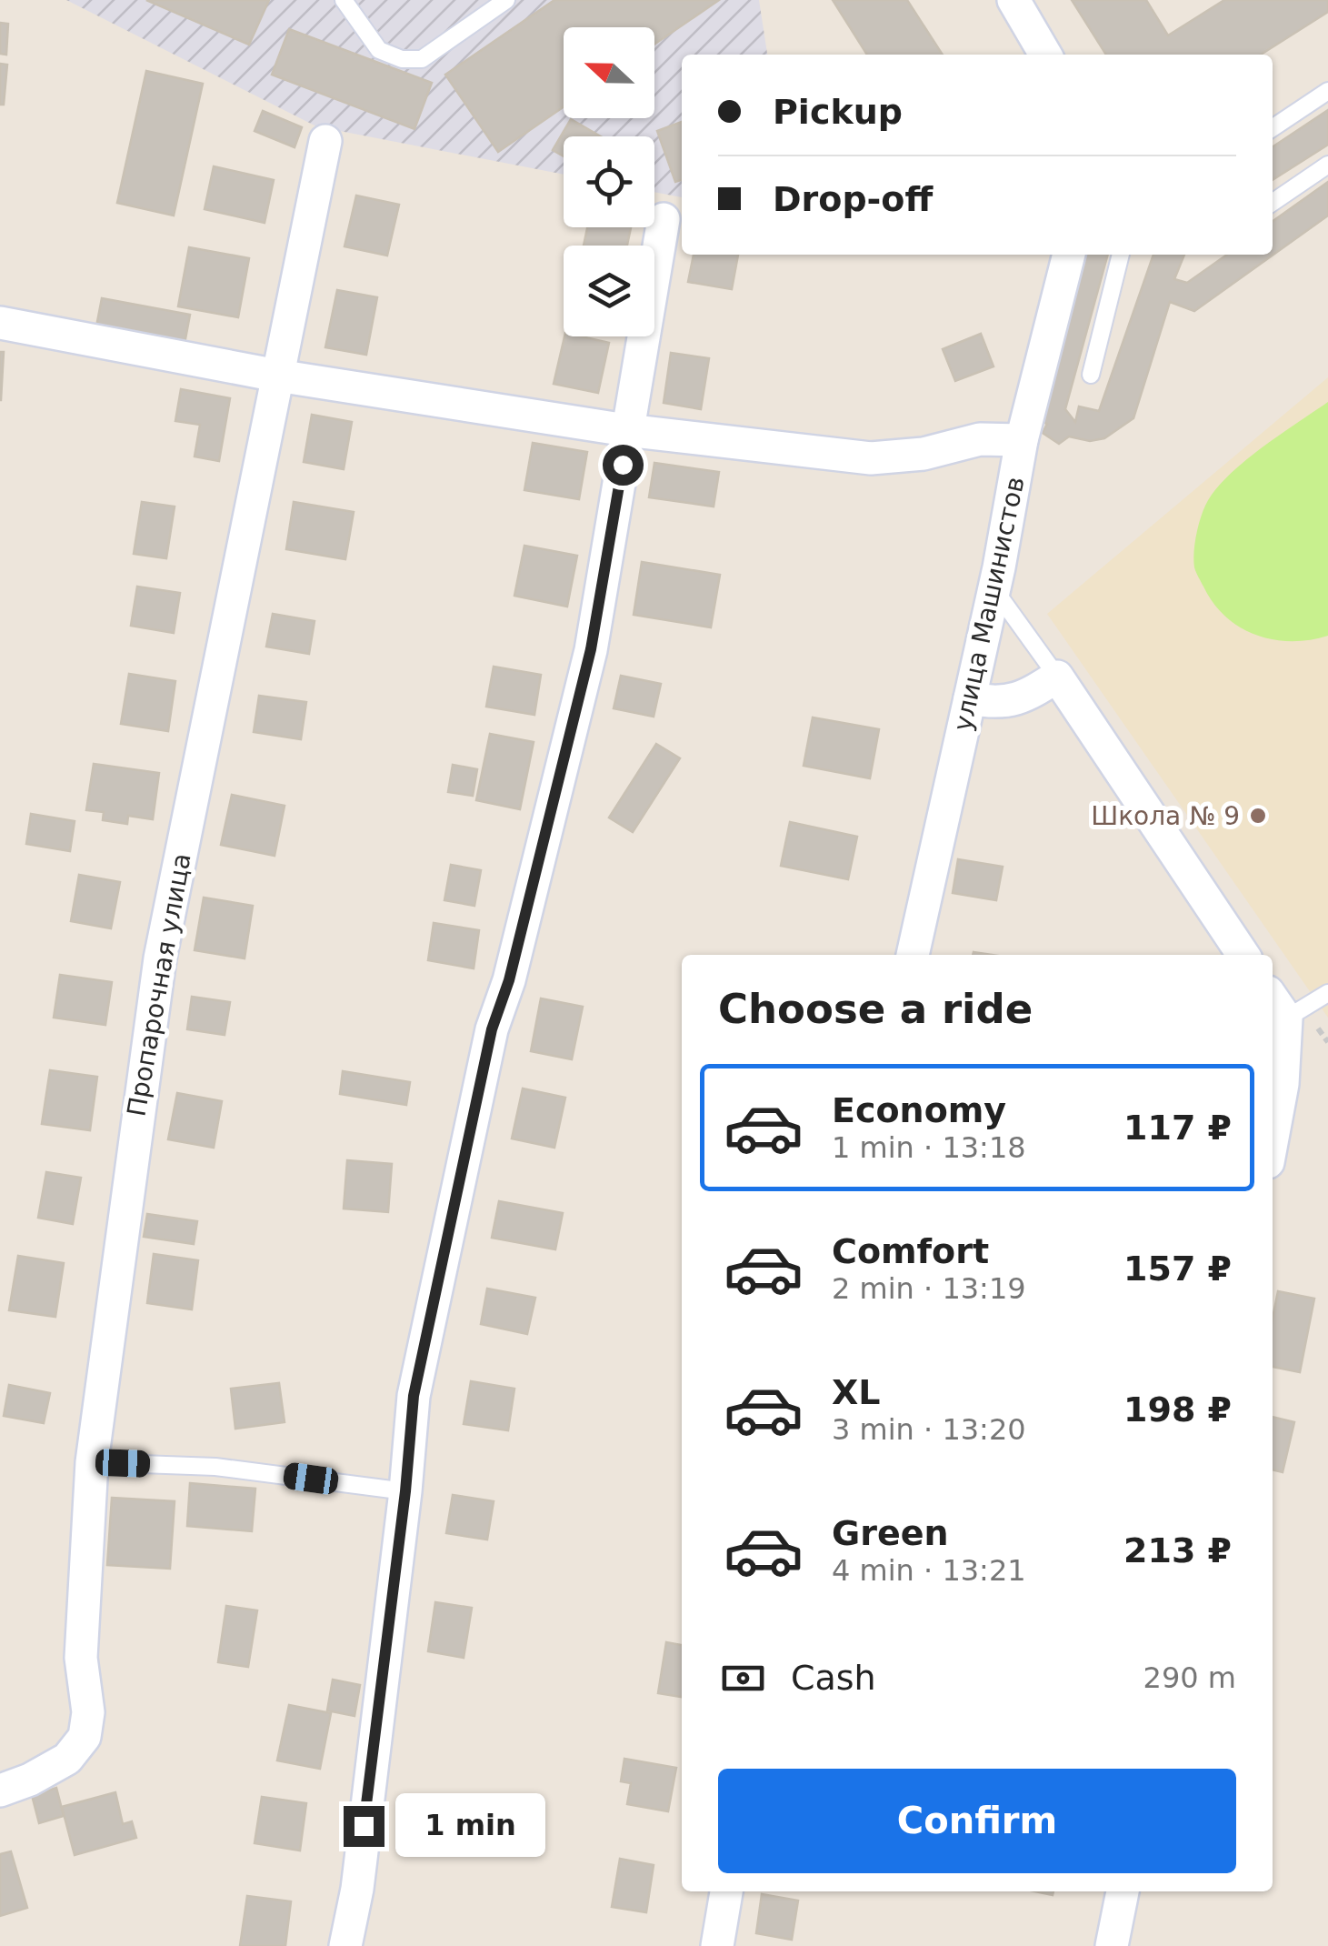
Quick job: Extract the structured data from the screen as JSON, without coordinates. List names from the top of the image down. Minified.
{"streets":{"street":["улица Машинистов","Пропарочная улица"]},"places":["Школа № 9"],"north":"left","page":{"banner":["Pickup","Drop-off"],"heading":"Choose a ride","list":[{"name":"Economy","note":"1 min · 13:18","value":"117 ₽"},{"name":"Comfort","note":"2 min · 13:19","value":"157 ₽"},{"name":"XL","note":"3 min · 13:20","value":"198 ₽"},{"name":"Green","note":"4 min · 13:21","value":"213 ₽"}],"pay":["Cash","290 m"],"buttons":"Confirm","bubble":"1 min"}}
